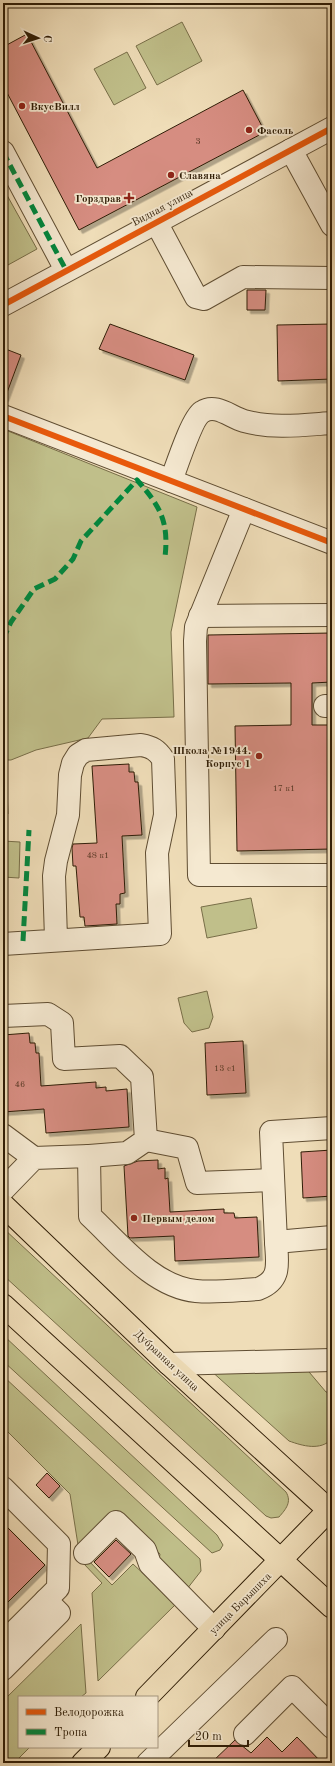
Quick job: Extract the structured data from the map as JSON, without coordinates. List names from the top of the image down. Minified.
{"streets":{"main road":["Дубравная улица","улица Барышиха"],"street":["Видная улица"]},"crossings":[["Дубравная улица","улица Барышиха"]],"places":{"other":["ВкусВилл","Фасоль","Славяна","Школа №1944. Корпус 1","Первым делом"],"health":["Горздрав"]},"house_numbers":["3","17 к1","48 к1","13 с1","46"],"legend":["Велодорожка","Тропа"],"scale_bar":"20 m","north":"right"}
